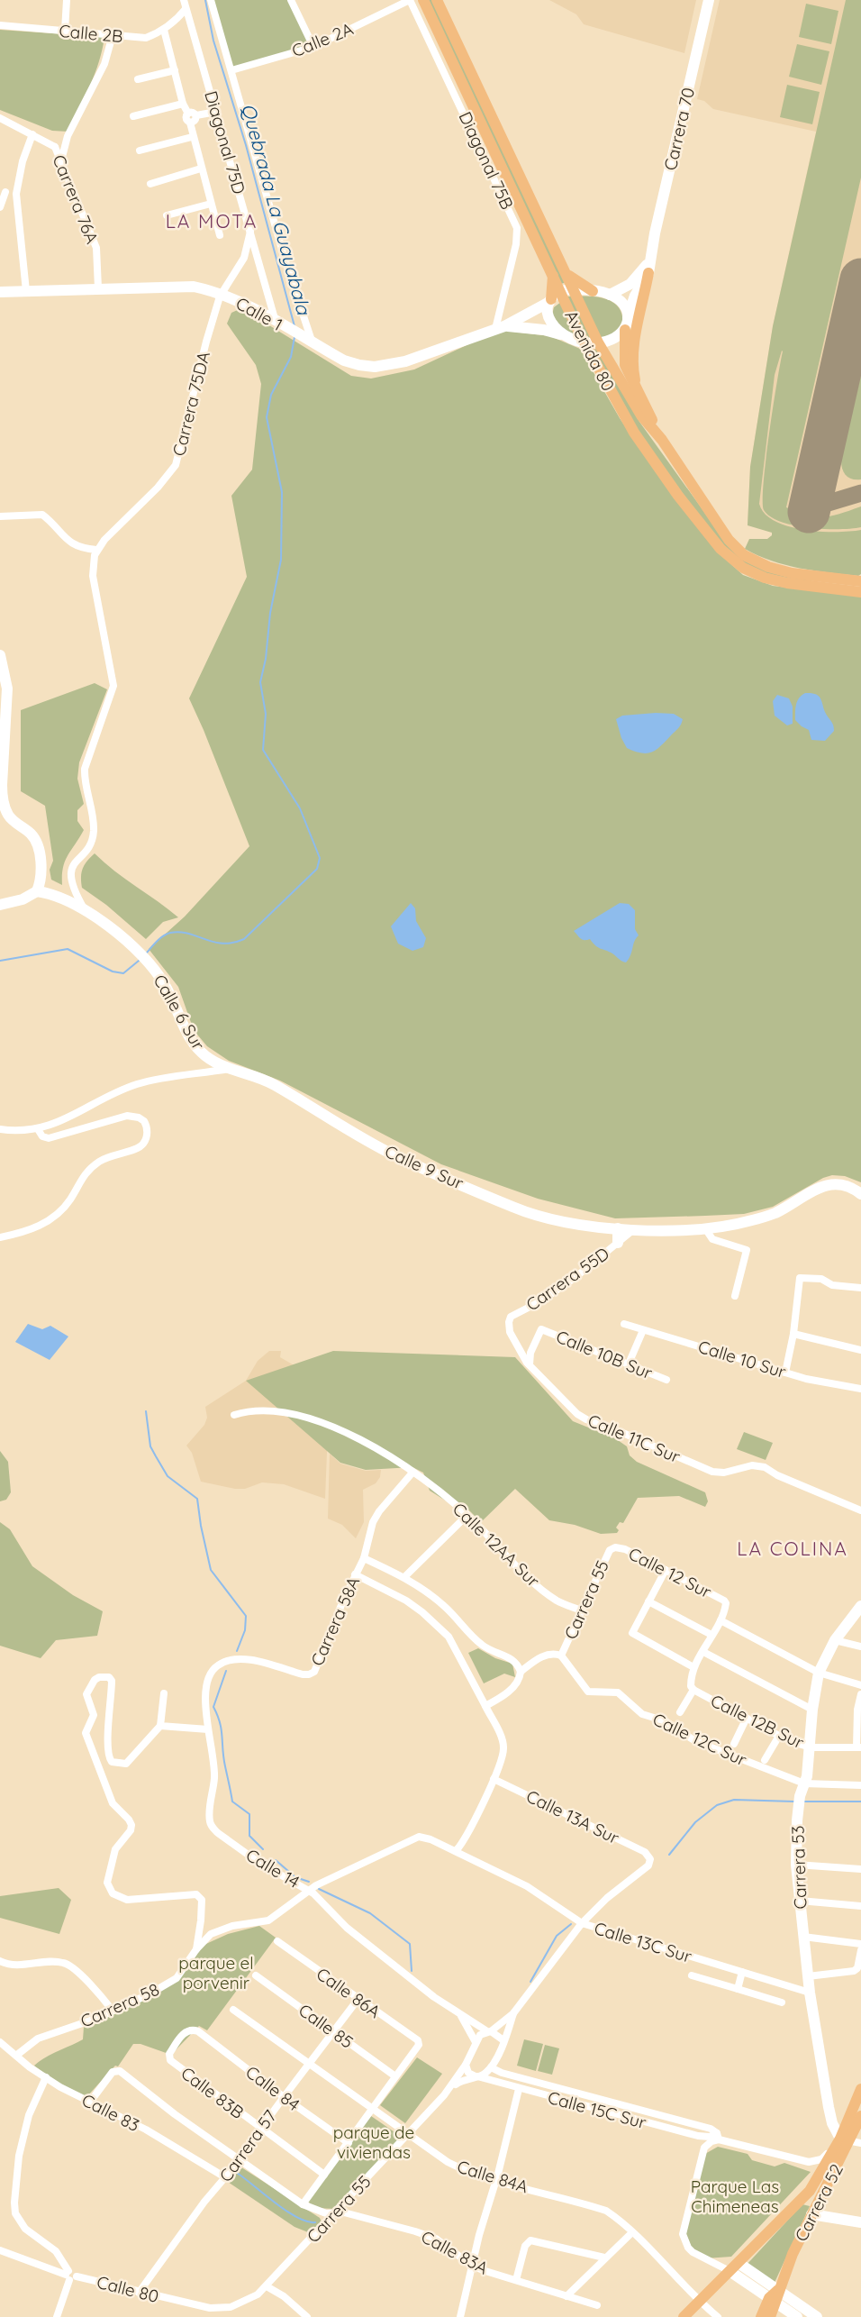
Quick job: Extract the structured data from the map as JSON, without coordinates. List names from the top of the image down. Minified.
{"streets":{"main road":["Carrera 70","Calle 1","Avenida 80","Calle 6 Sur","Calle 9 Sur","Carrera 53","Carrera 52"],"street":["Calle 2B","Calle 2A","Diagonal 75D","Diagonal 75B","Carrera 76A","Carrera 75DA","Carrera 55D","Calle 10B Sur","Calle 10 Sur","Calle 11C Sur","Calle 12AA Sur","Calle 12 Sur","Carrera 55","Carrera 58A","Calle 12B Sur","Calle 12C Sur","Calle 13A Sur","Calle 14","Calle 13C Sur","Calle 86A","Carrera 58","Calle 85","Calle 84","Calle 83B","Calle 15C Sur","Calle 83","Carrera 57","Calle 84A","Calle 83A","Calle 80"]},"crossings":[["Calle 2B","Diagonal 75D"],["Calle 2A","Diagonal 75B"],["Diagonal 75D","Calle 1"],["Diagonal 75D","Carrera 75DA"],["Diagonal 75B","Calle 1"],["Diagonal 75B","Avenida 80"],["Carrera 76A","Calle 1"],["Calle 1","Avenida 80"],["Calle 1","Carrera 75DA"],["Calle 6 Sur","Calle 9 Sur"],["Calle 9 Sur","Carrera 55D"],["Carrera 55D","Calle 11C Sur"],["Calle 10B Sur","Calle 11C Sur"],["Calle 12AA Sur","Carrera 55"],["Calle 12AA Sur","Carrera 58A"],["Calle 12 Sur","Carrera 55"],["Carrera 55","Calle 12C Sur"],["Carrera 55","Calle 15C Sur"],["Carrera 55","Calle 84A"],["Carrera 55","Calle 83A"],["Carrera 55","Calle 80"],["Carrera 58A","Calle 14"],["Calle 12B Sur","Carrera 53"],["Calle 12C Sur","Carrera 53"],["Calle 13A Sur","Calle 13C Sur"],["Carrera 53","Calle 13C Sur"],["Carrera 53","Calle 15C Sur"],["Carrera 53","Carrera 52"],["Calle 14","Carrera 58"],["Calle 13C Sur","Carrera 58"],["Calle 86A","Calle 85"],["Calle 86A","Carrera 57"],["Carrera 58","Calle 83"],["Calle 85","Carrera 57"],["Calle 84","Calle 83B"],["Calle 84","Carrera 57"],["Calle 83B","Carrera 57"],["Calle 15C Sur","Carrera 52"],["Calle 83","Carrera 57"],["Calle 83","Calle 83A"],["Carrera 57","Calle 84A"],["Carrera 57","Calle 83A"],["Carrera 57","Calle 80"]],"districts":["LA MOTA","LA COLINA"],"water":["Quebrada La Guayabala"],"parks":["parque el porvenir","parque de viviendas","Parque Las Chimeneas"]}
